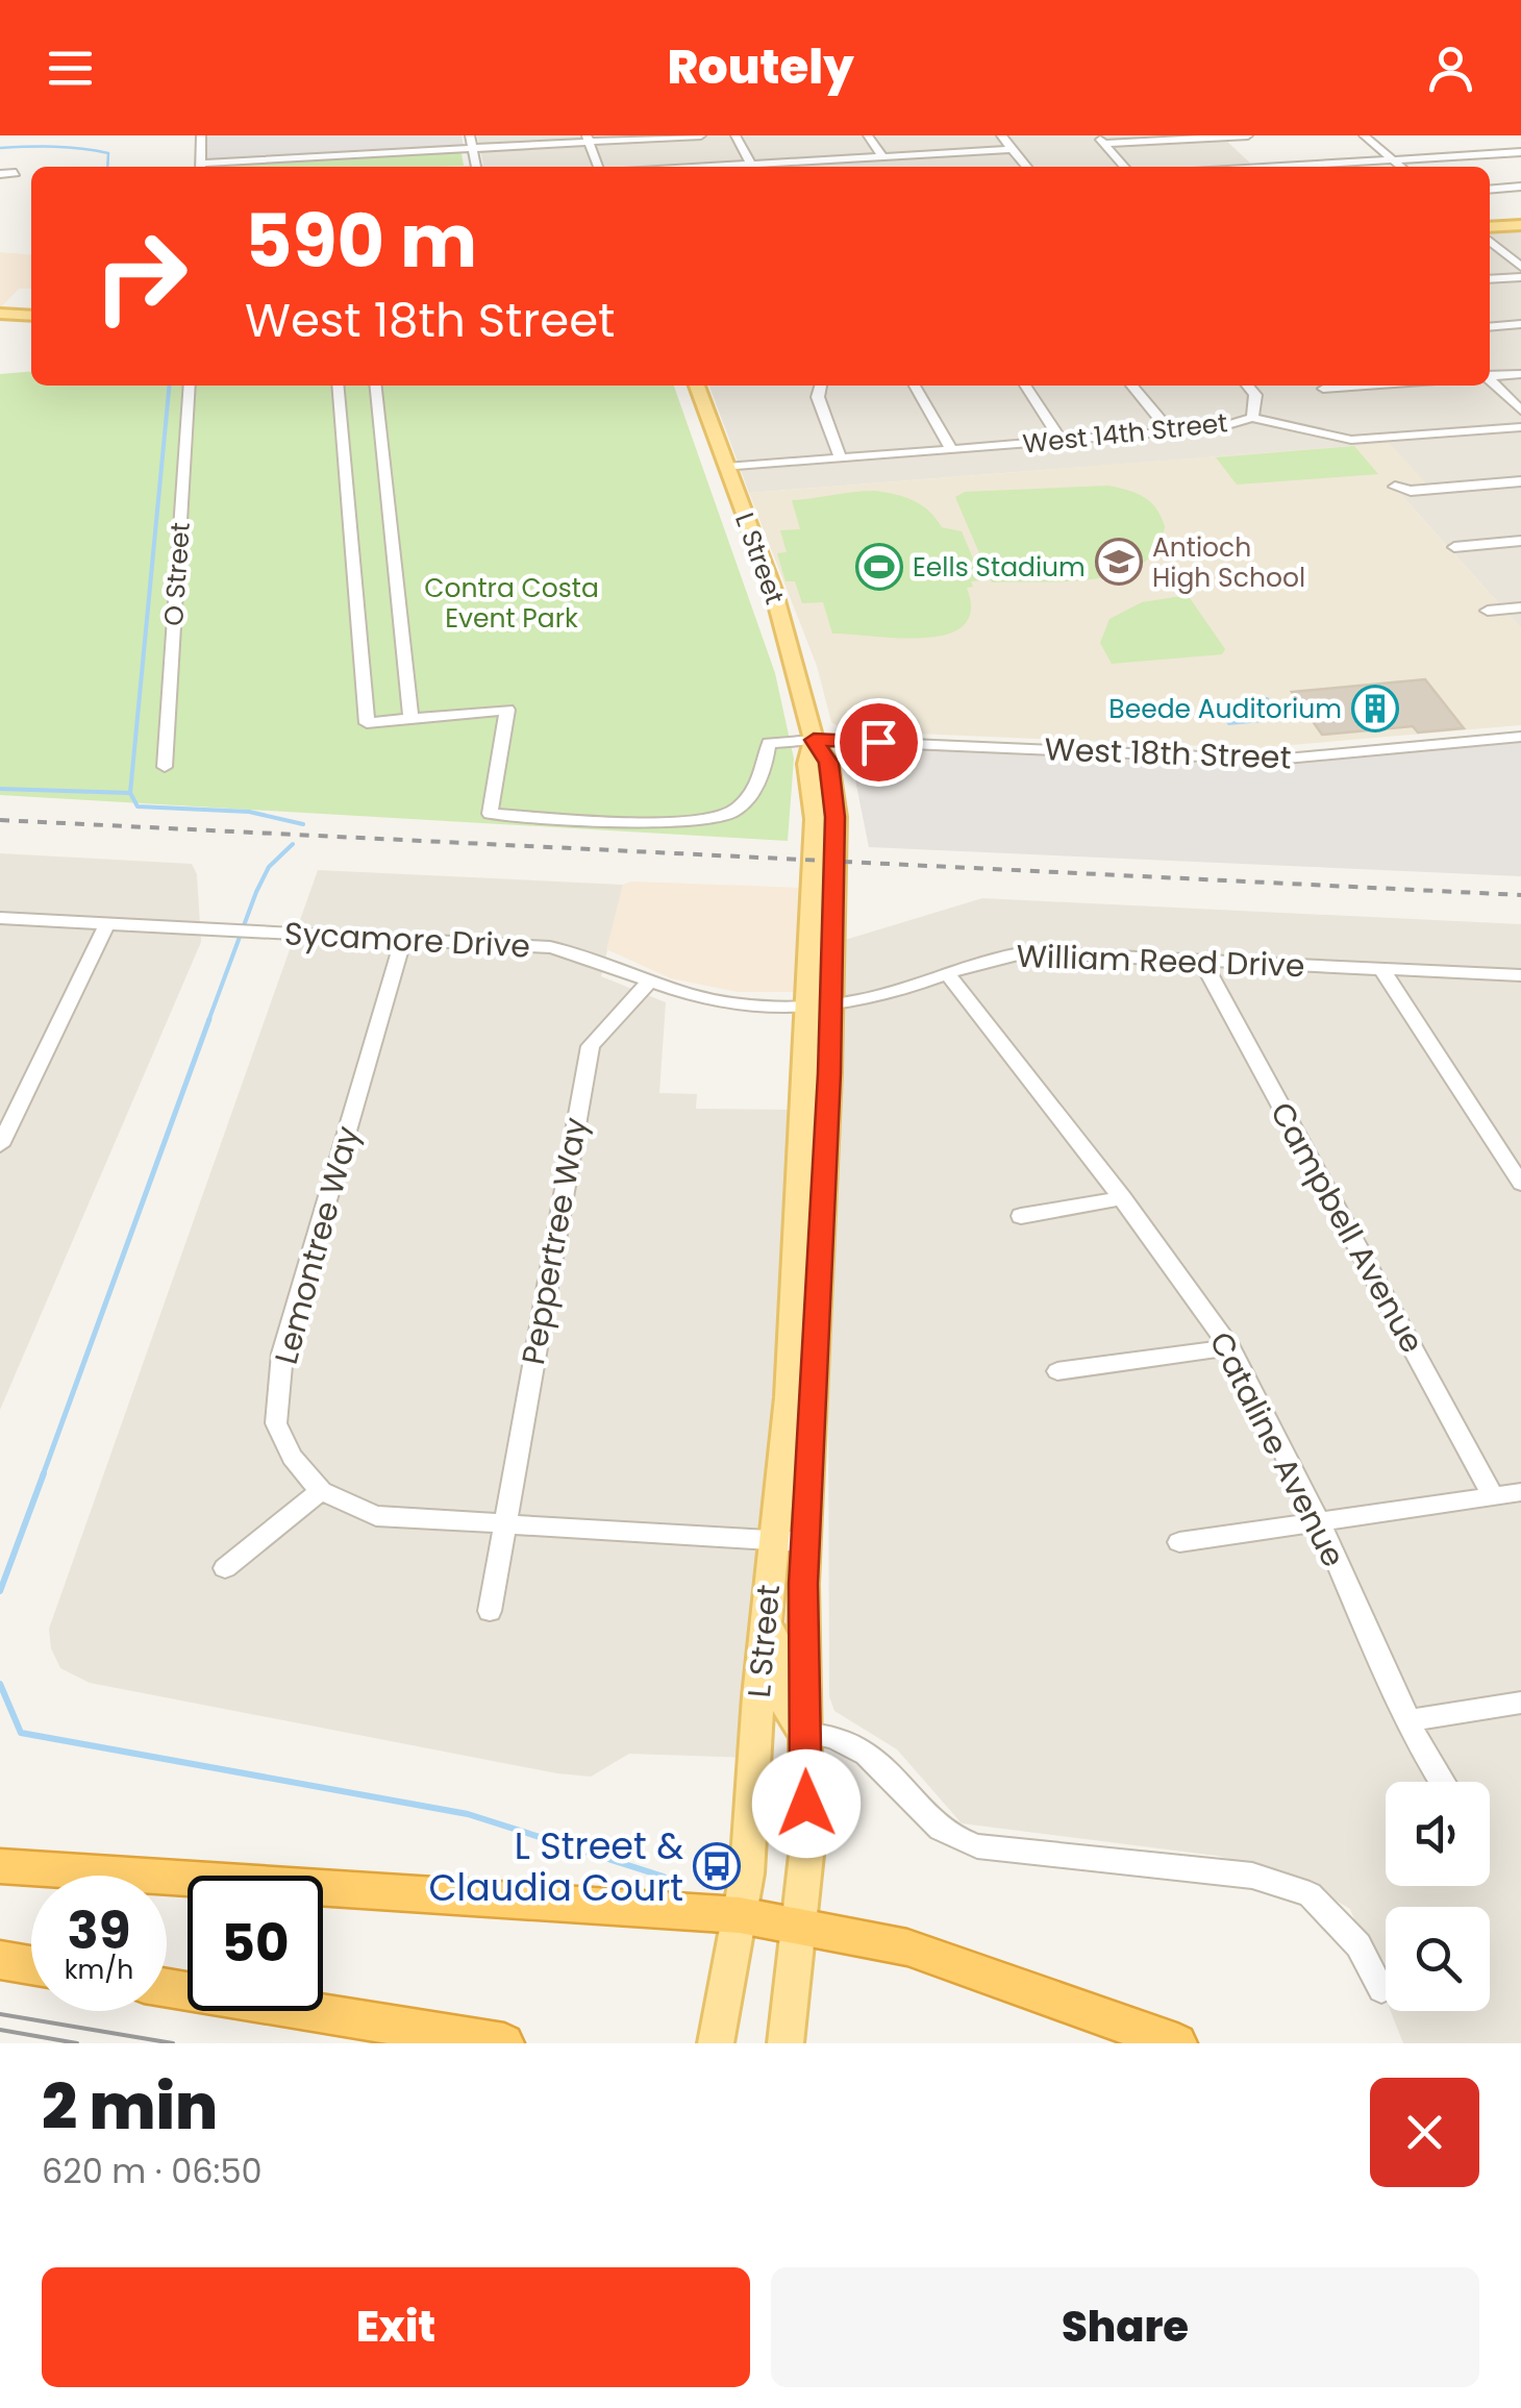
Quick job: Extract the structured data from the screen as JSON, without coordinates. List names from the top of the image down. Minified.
{"streets":{"main road":["L Street"],"street":["West 14th Street","O Street","West 18th Street","Sycamore Drive","William Reed Drive","Campbell Avenue","Peppertree Way","Lemontree Way","Cataline Avenue"]},"crossings":[["West 14th Street","L Street"],["L Street","West 18th Street"],["L Street","Sycamore Drive"],["L Street","William Reed Drive"],["L Street","Lemontree Way"],["Sycamore Drive","William Reed Drive"],["Sycamore Drive","Peppertree Way"],["Sycamore Drive","Lemontree Way"],["William Reed Drive","Campbell Avenue"],["William Reed Drive","Cataline Avenue"],["Peppertree Way","Lemontree Way"]],"parks":["Contra Costa Event Park"],"places":{"school or university":["Antioch High School"],"sports":["Eells Stadium"],"building":["Beede Auditorium"],"bus stop":["L Street & Claudia Court"]},"page":{"header":"Routely","turn":["590 m","West 18th Street"],"speed":"39 km/h","limit":"50","heading":["2 min","620 m · 06:50"],"buttons":["Exit","Share"]}}
